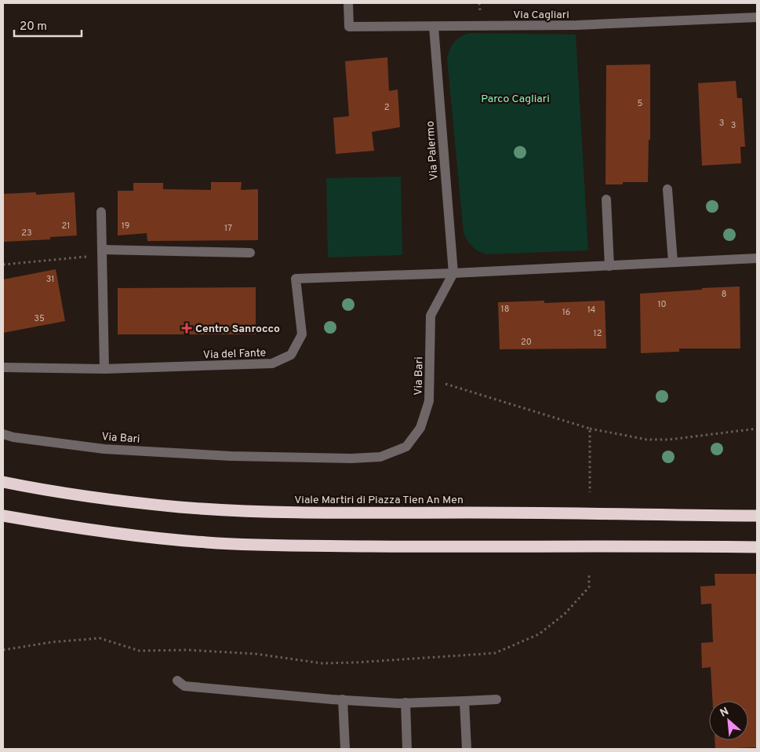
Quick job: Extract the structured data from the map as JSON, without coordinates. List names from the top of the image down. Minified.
{"streets":{"highway":["Viale Martiri di Piazza Tien An Men"],"street":["Via Cagliari","Via Palermo","Via del Fante","Via Bari"]},"crossings":[["Via Cagliari","Via Palermo"],["Via Palermo","Via del Fante"],["Via Palermo","Via Bari"],["Via del Fante","Via Bari"]],"parks":["Parco Cagliari"],"places":{"health":["Centro Sanrocco"]},"house_numbers":["5","2","3","3","21","19","17","23","31","8","10","18","14","16","35","12","20"],"scale_bar":"20 m","north":"top left"}
